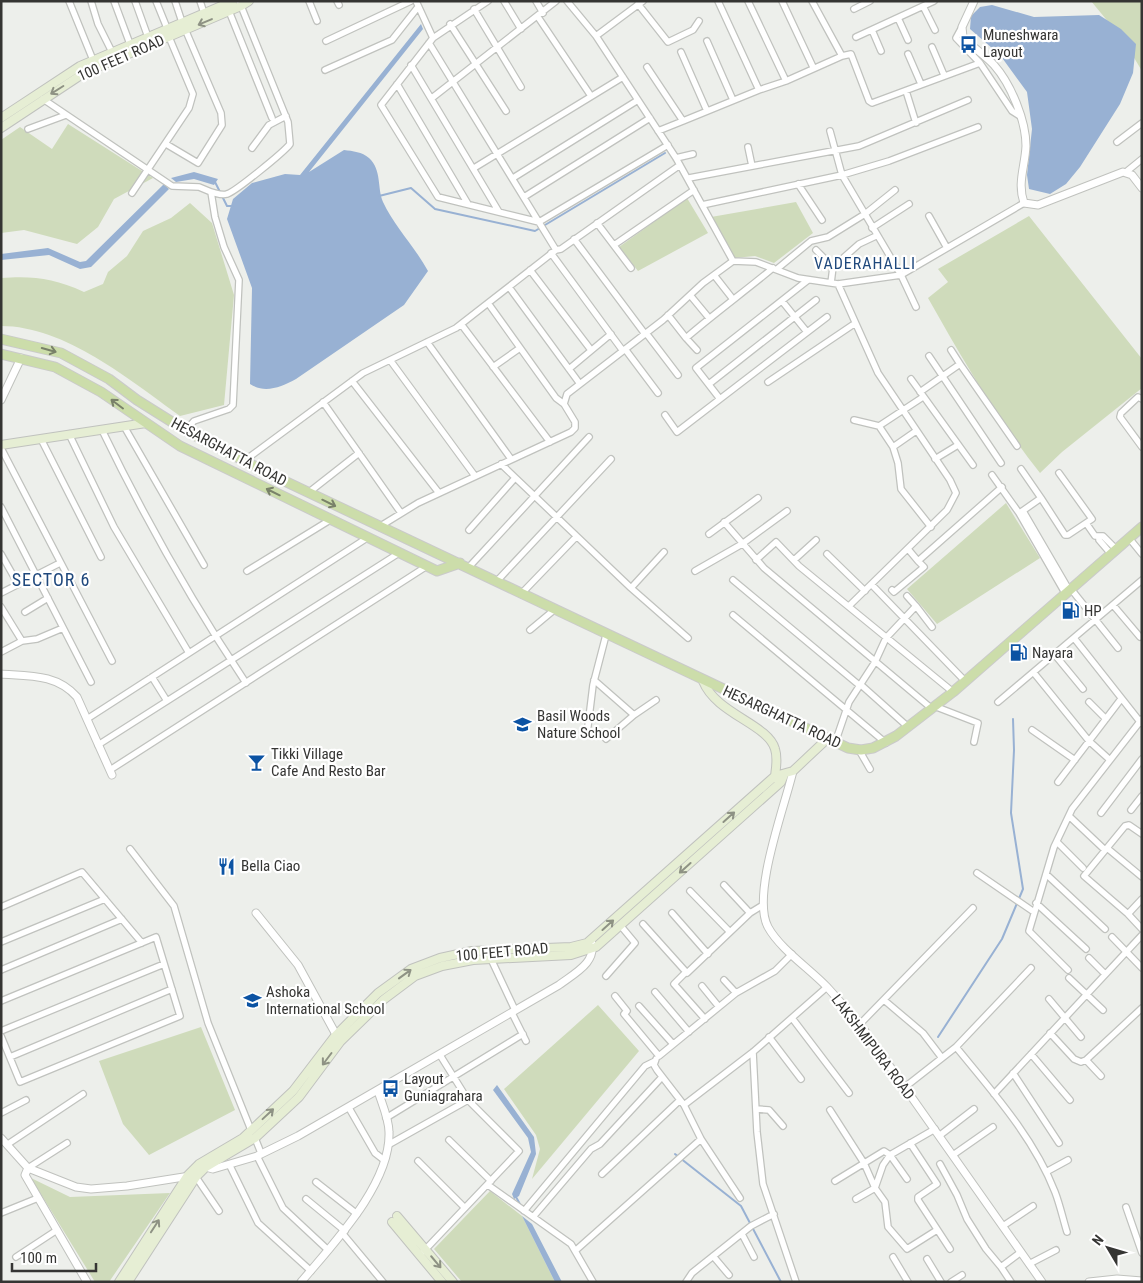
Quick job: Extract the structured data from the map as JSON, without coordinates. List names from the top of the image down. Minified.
{"streets":{"main road":["100 FEET ROAD","HESARGHATTA ROAD"],"street":["LAKSHMIPURA ROAD"]},"crossings":[["100 FEET ROAD","HESARGHATTA ROAD"],["100 FEET ROAD","LAKSHMIPURA ROAD"]],"districts":["VADERAHALLI","SECTOR 6"],"places":{"bus stop":["Muneshwara Layout","Layout Guniagrahara"],"fuel station":["HP","Nayara"],"school or university":["Basil Woods Nature School","Ashoka International School"],"bar":["Tikki Village Cafe And Resto Bar"],"restaurant":["Bella Ciao"]},"scale_bar":"100 m","north":"top left"}
